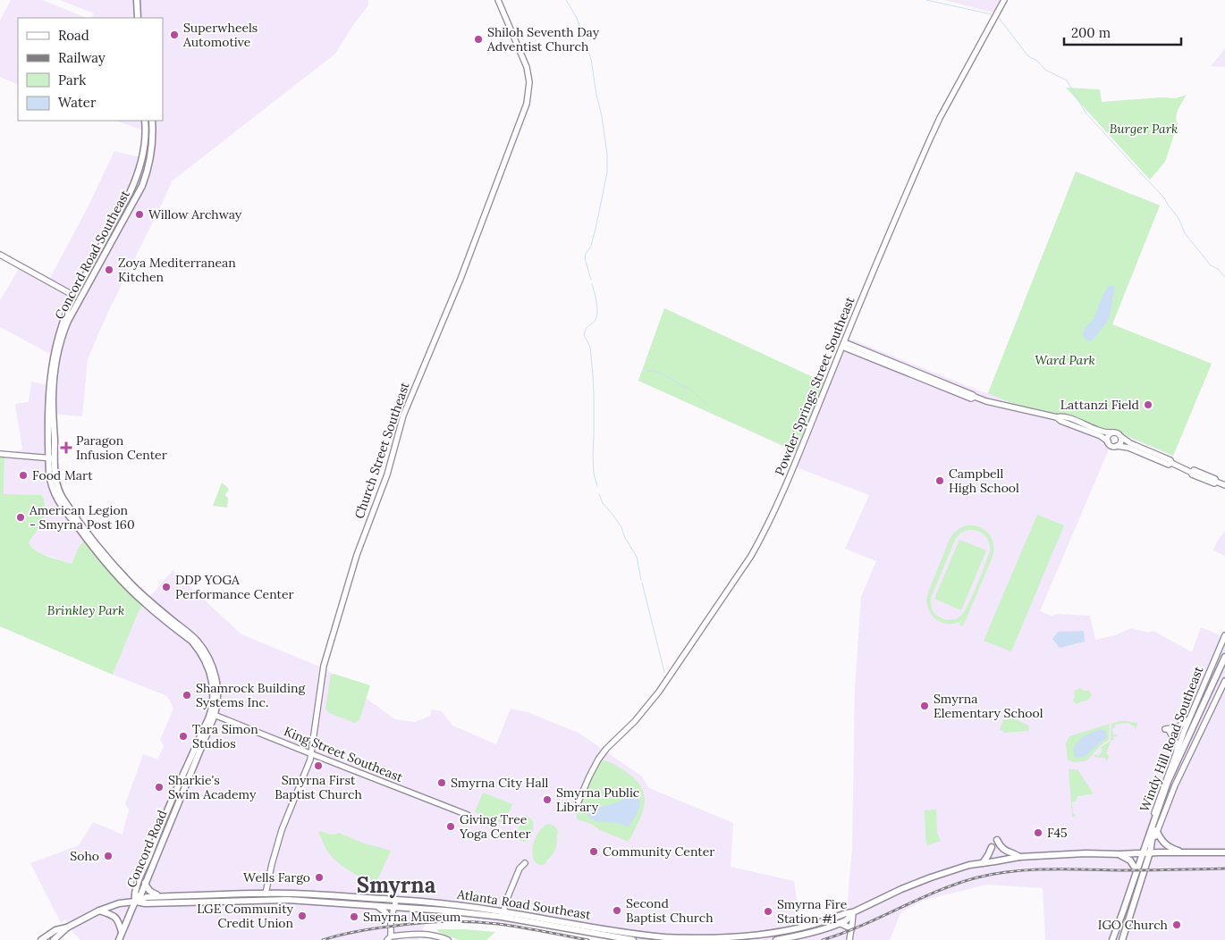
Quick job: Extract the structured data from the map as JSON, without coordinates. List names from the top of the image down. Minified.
{"streets":{"main road":["Concord Road Southeast","Windy Hill Road Southeast","Concord Road","Atlanta Road Southeast"],"street":["Powder Springs Street Southeast","Church Street Southeast","King Street Southeast"]},"crossings":[["Concord Road Southeast","King Street Southeast"],["Concord Road Southeast","Concord Road"],["Church Street Southeast","King Street Southeast"],["Church Street Southeast","Atlanta Road Southeast"],["Windy Hill Road Southeast","Atlanta Road Southeast"],["King Street Southeast","Concord Road"],["Concord Road","Atlanta Road Southeast"]],"districts":["Smyrna"],"parks":["Burger Park","Ward Park","Brinkley Park"],"places":{"other":["Superwheels Automotive","Shiloh Seventh Day Adventist Church","Willow Archway","Zoya Mediterranean Kitchen","Lattanzi Field","Food Mart","Campbell High School","American Legion - Smyrna Post 160","DDP YOGA Performance Center","Shamrock Building Systems Inc.","Smyrna Elementary School","Tara Simon Studios","Smyrna First Baptist Church","Smyrna City Hall","Sharkie's Swim Academy","Smyrna Public Library","Giving Tree Yoga Center","F45","Community Center","Soho","Wells Fargo","Second Baptist Church","Smyrna Fire Station #1","LGE Community Credit Union","Smyrna Museum","IGO Church"],"health":["Paragon Infusion Center"]},"legend":["Road","Railway","Park","Water"],"scale_bar":"200 m"}
